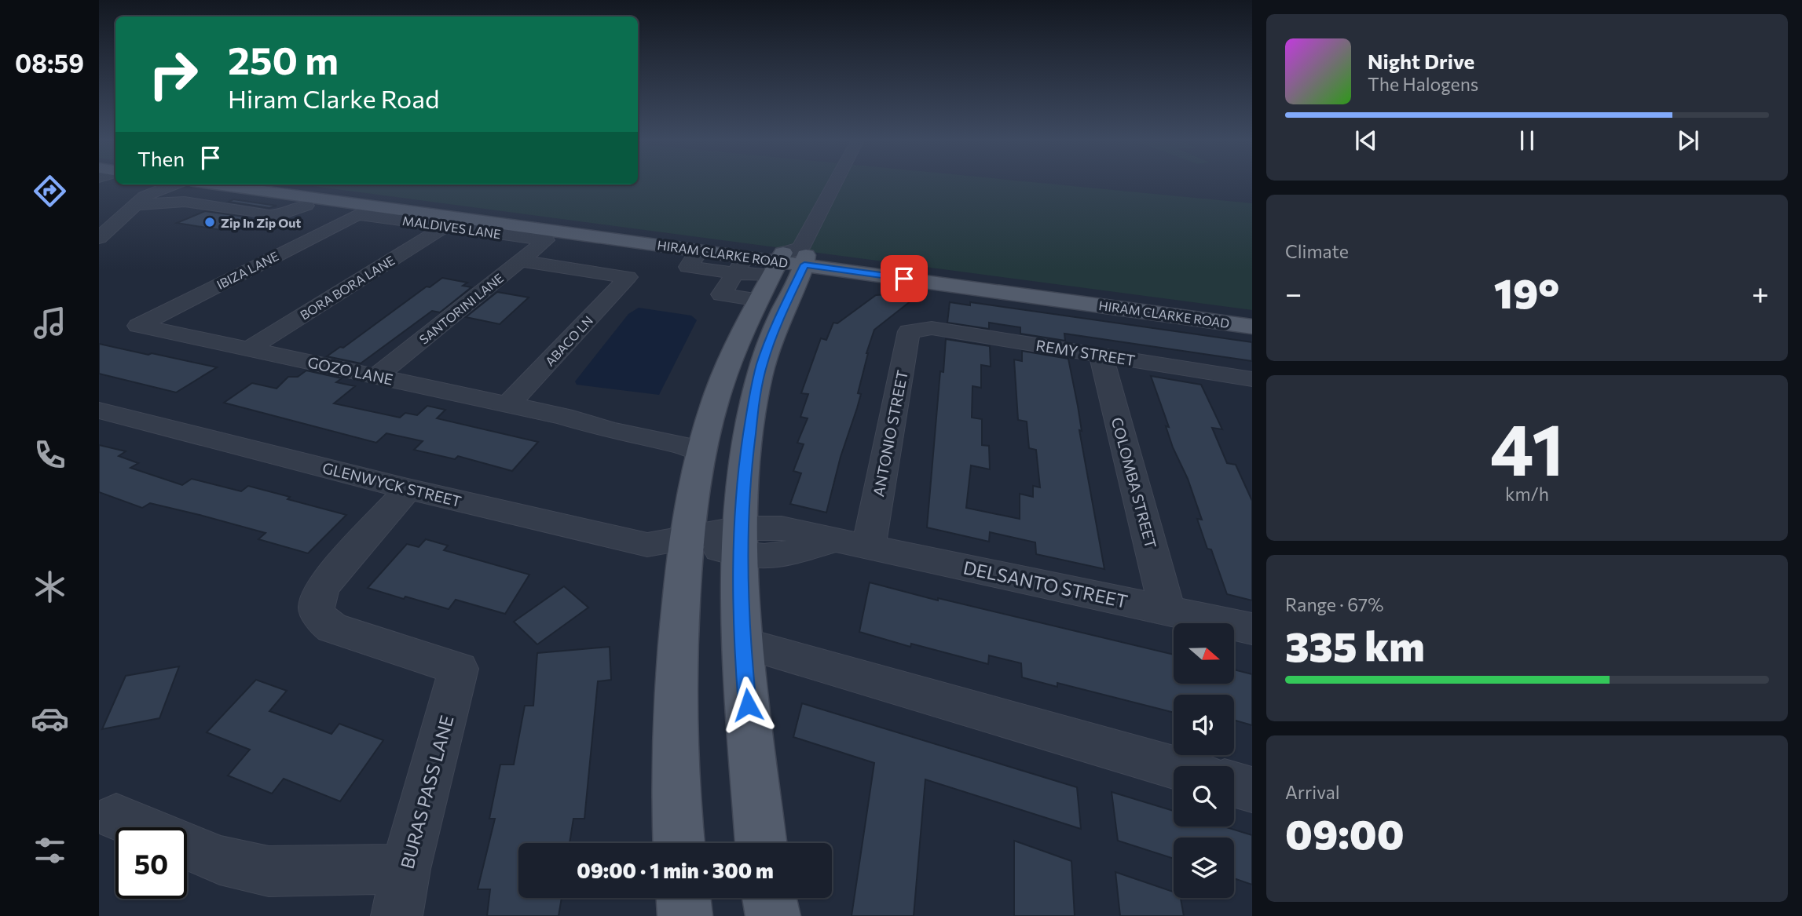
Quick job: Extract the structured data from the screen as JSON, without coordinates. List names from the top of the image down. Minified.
{"streets":{"main road":["HIRAM CLARKE ROAD"],"street":["MALDIVES LANE","IBIZA LANE","BORA BORA LANE","SANTORINI LANE","ABACO LN","REMY STREET","GOZO LANE","ANTONIO STREET","COLOMBA STREET","GLENWYCK STREET","DELSANTO STREET","BURAS PASS LANE"]},"crossings":[["MALDIVES LANE","HIRAM CLARKE ROAD"],["MALDIVES LANE","IBIZA LANE"],["MALDIVES LANE","BORA BORA LANE"],["MALDIVES LANE","SANTORINI LANE"],["HIRAM CLARKE ROAD","BORA BORA LANE"],["IBIZA LANE","GOZO LANE"],["BORA BORA LANE","GOZO LANE"],["SANTORINI LANE","ABACO LN"],["SANTORINI LANE","GOZO LANE"],["ABACO LN","GOZO LANE"],["REMY STREET","ANTONIO STREET"],["REMY STREET","COLOMBA STREET"],["ANTONIO STREET","DELSANTO STREET"],["COLOMBA STREET","DELSANTO STREET"],["GLENWYCK STREET","DELSANTO STREET"],["GLENWYCK STREET","BURAS PASS LANE"]],"places":["Zip In Zip Out"],"north":"right","page":{"tabs":"08:59","turn":["250 m","Hiram Clarke Road"],"song":["Night Drive","The Halogens"],"then":"Then","tile":["Climate",["41","km/h"],["Range · 67%","335 km"],["Arrival","09:00"]],"heat":["−","19°","+"],"limit":"50","trip":"09:00 · 1 min · 300 m"}}
